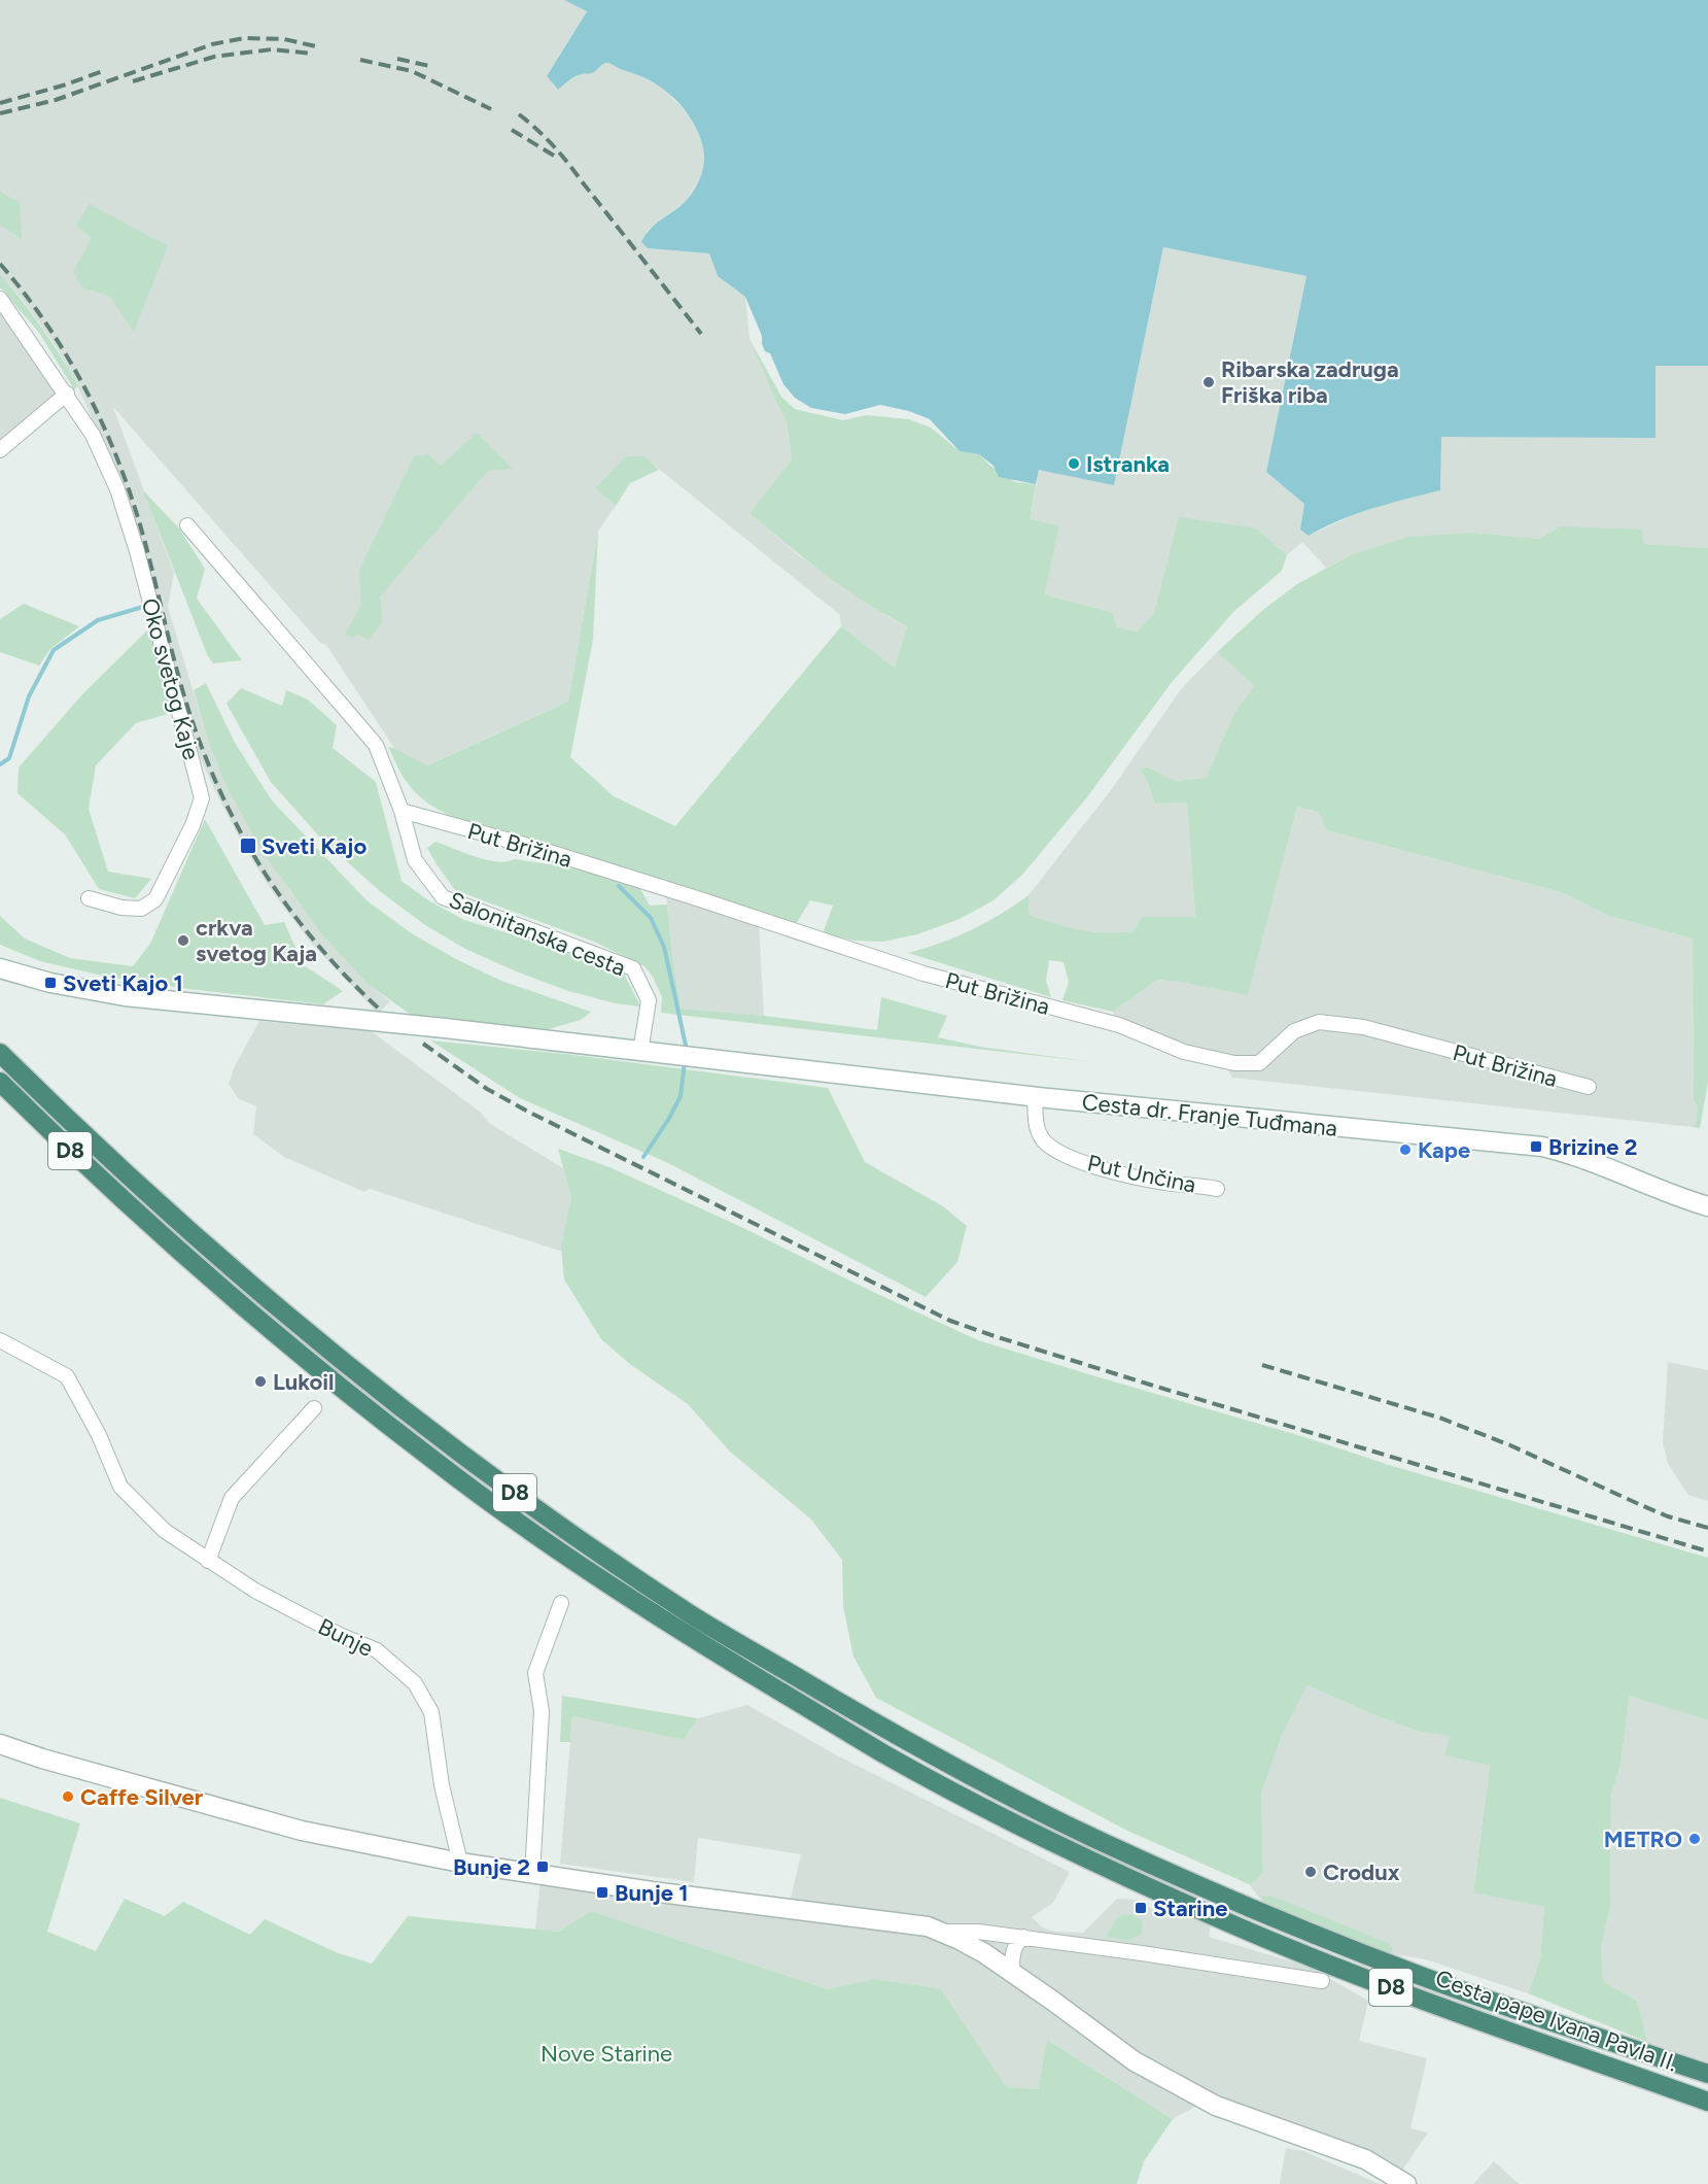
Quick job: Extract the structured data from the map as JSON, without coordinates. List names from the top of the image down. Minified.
{"streets":{"highway":["D8","Cesta pape Ivana Pavla II."],"main road":["Cesta dr. Franje Tuđmana"],"street":["Oko svetog Kaje","Put Brižina","Salonitanska cesta","Put Unčina","Bunje"]},"crossings":[["Put Brižina","Salonitanska cesta"],["Salonitanska cesta","Cesta dr. Franje Tuđmana"],["Cesta dr. Franje Tuđmana","Put Unčina"]],"parks":["Nove Starine"],"places":{"other":["Ribarska zadruga Friška riba","Istranka","crkva svetog Kaja","Kape","Lukoil","Caffe Silver","METRO","Crodux"],"transit":["Sveti Kajo","Sveti Kajo 1","Brizine 2","Bunje 2","Bunje 1","Starine"]}}
